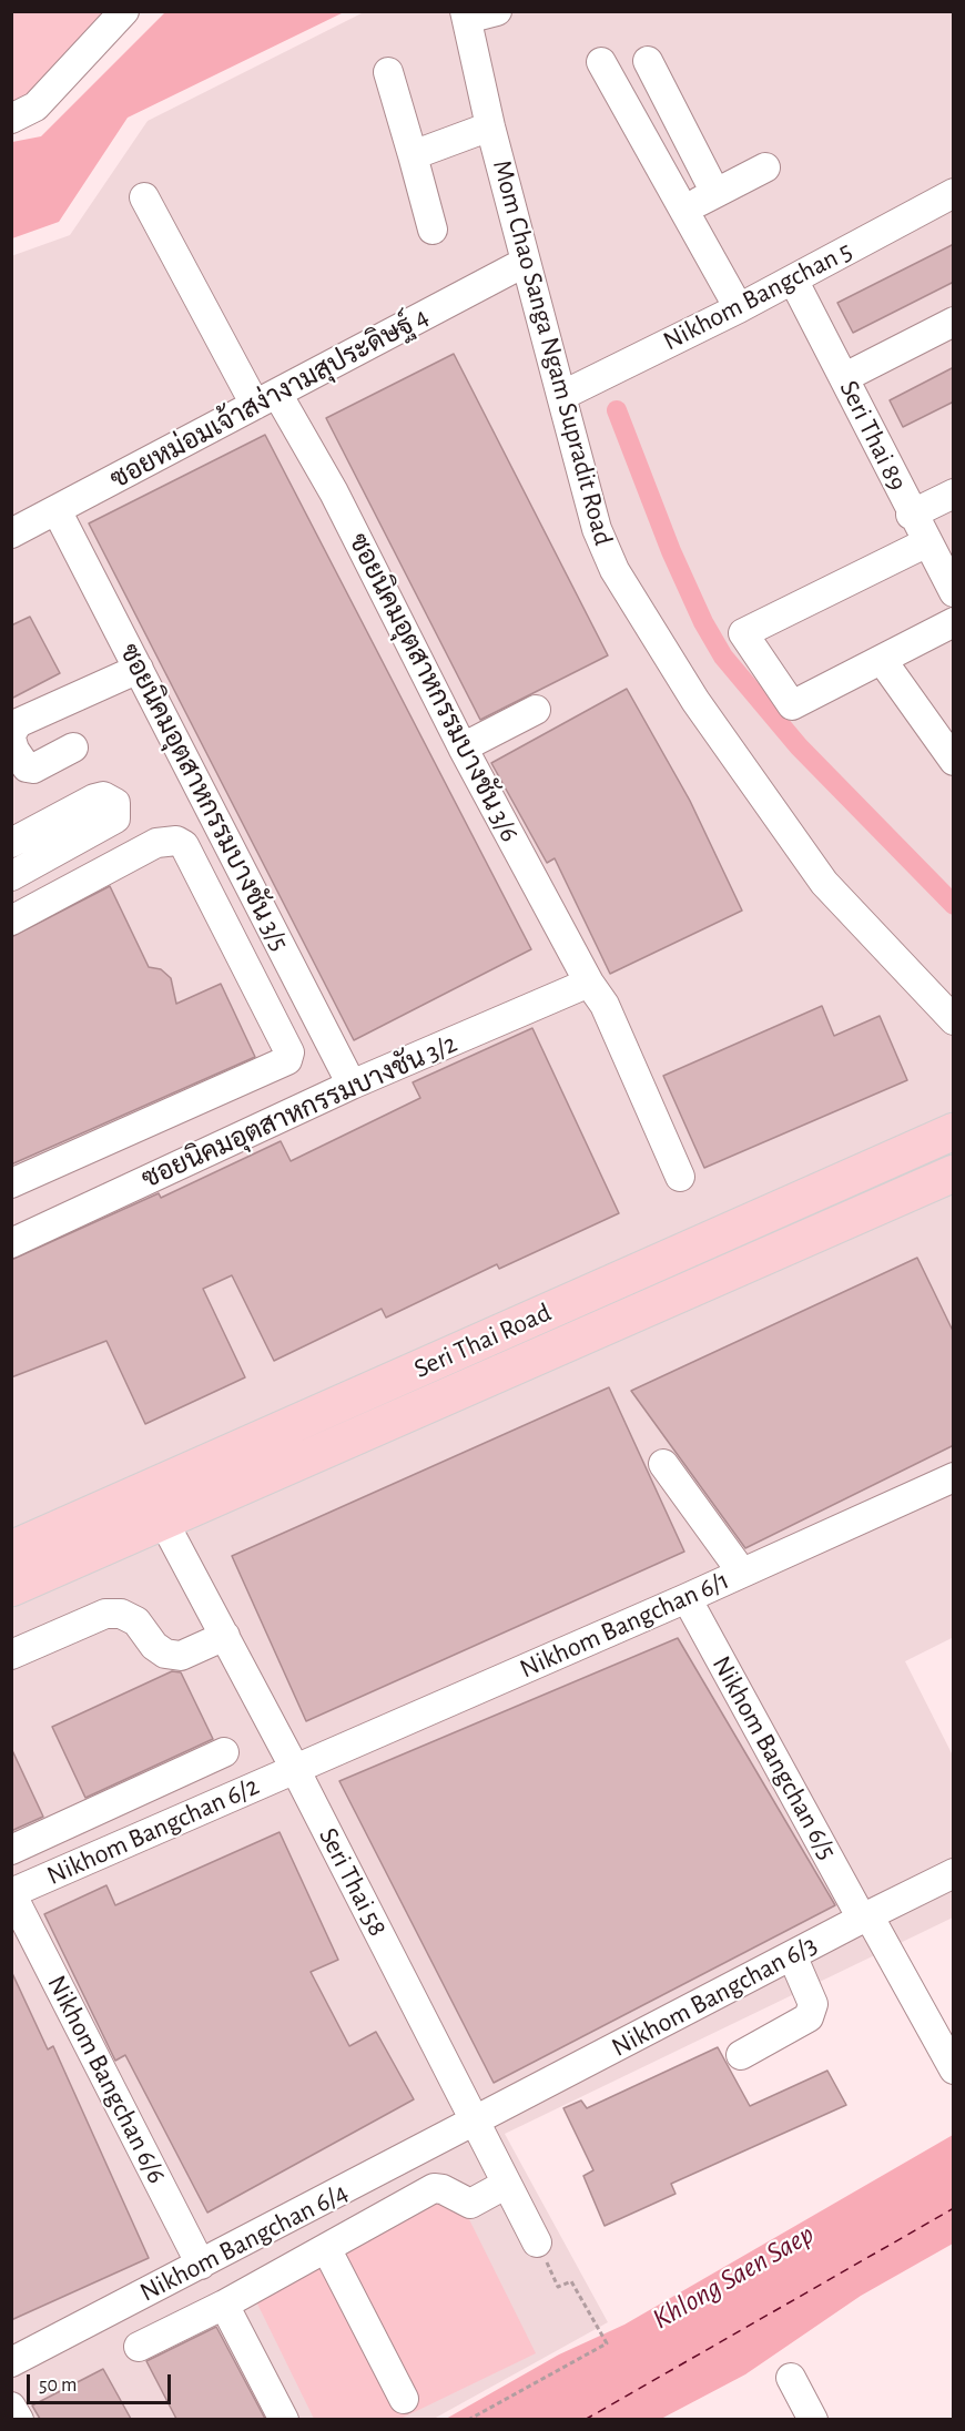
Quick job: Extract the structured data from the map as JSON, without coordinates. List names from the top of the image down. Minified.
{"streets":{"main road":["Seri Thai Road"],"street":["Nikhom Bangchan 5","Mom Chao Sanga Ngam Supradit Road","ซอยหม่อมเจ้าสง่างามสุประดิษฐ์ 4","Seri Thai 89","ซอยนิคมอุตสาหกรรมบางชัน 3/6","ซอยนิคมอุตสาหกรรมบางชัน 3/5","ซอยนิคมอุตสาหกรรมบางชัน 3/2","Nikhom Bangchan 6/1","Nikhom Bangchan 6/5","Nikhom Bangchan 6/2","Seri Thai 58","Nikhom Bangchan 6/3","Nikhom Bangchan 6/6","Nikhom Bangchan 6/4"]},"crossings":[["Nikhom Bangchan 5","Mom Chao Sanga Ngam Supradit Road"],["Nikhom Bangchan 5","Seri Thai 89"],["Mom Chao Sanga Ngam Supradit Road","ซอยหม่อมเจ้าสง่างามสุประดิษฐ์ 4"],["ซอยหม่อมเจ้าสง่างามสุประดิษฐ์ 4","ซอยนิคมอุตสาหกรรมบางชัน 3/6"],["ซอยหม่อมเจ้าสง่างามสุประดิษฐ์ 4","ซอยนิคมอุตสาหกรรมบางชัน 3/5"],["ซอยนิคมอุตสาหกรรมบางชัน 3/6","ซอยนิคมอุตสาหกรรมบางชัน 3/2"],["ซอยนิคมอุตสาหกรรมบางชัน 3/5","ซอยนิคมอุตสาหกรรมบางชัน 3/2"],["Seri Thai Road","Seri Thai 58"],["Nikhom Bangchan 6/1","Nikhom Bangchan 6/5"],["Nikhom Bangchan 6/1","Nikhom Bangchan 6/2"],["Nikhom Bangchan 6/1","Seri Thai 58"],["Nikhom Bangchan 6/5","Nikhom Bangchan 6/3"],["Nikhom Bangchan 6/2","Seri Thai 58"],["Nikhom Bangchan 6/2","Nikhom Bangchan 6/6"],["Seri Thai 58","Nikhom Bangchan 6/3"],["Seri Thai 58","Nikhom Bangchan 6/4"],["Nikhom Bangchan 6/3","Nikhom Bangchan 6/4"],["Nikhom Bangchan 6/6","Nikhom Bangchan 6/4"]],"water":["Khlong Saen Saep"],"scale_bar":"50 m"}
